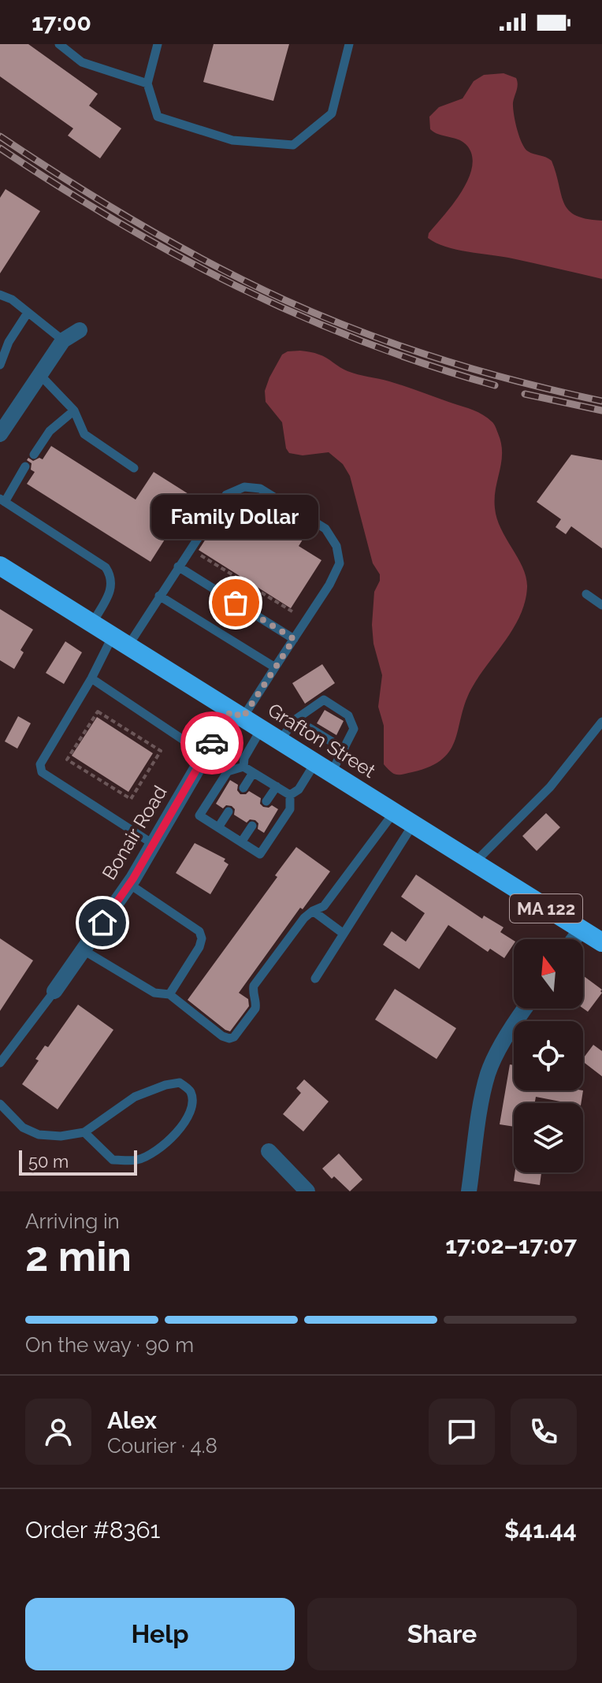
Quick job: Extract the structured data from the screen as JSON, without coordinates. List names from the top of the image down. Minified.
{"streets":{"highway":["Grafton Street","MA 122"],"street":["Bonair Road"]},"crossings":[["Grafton Street","Bonair Road"],["Grafton Street","MA 122"]],"places":["Family Dollar"],"scale_bar":"50 m","north":"top","page":{"status":"17:00","bubble":"Family Dollar","scale":"50 m","heading":["2 min","Arriving in","17:02–17:07"],"panel":["Alex","Courier · 4.8","Order #8361","$41.44"],"bar":"On the way · 90 m","buttons":["Help","Share"]}}
